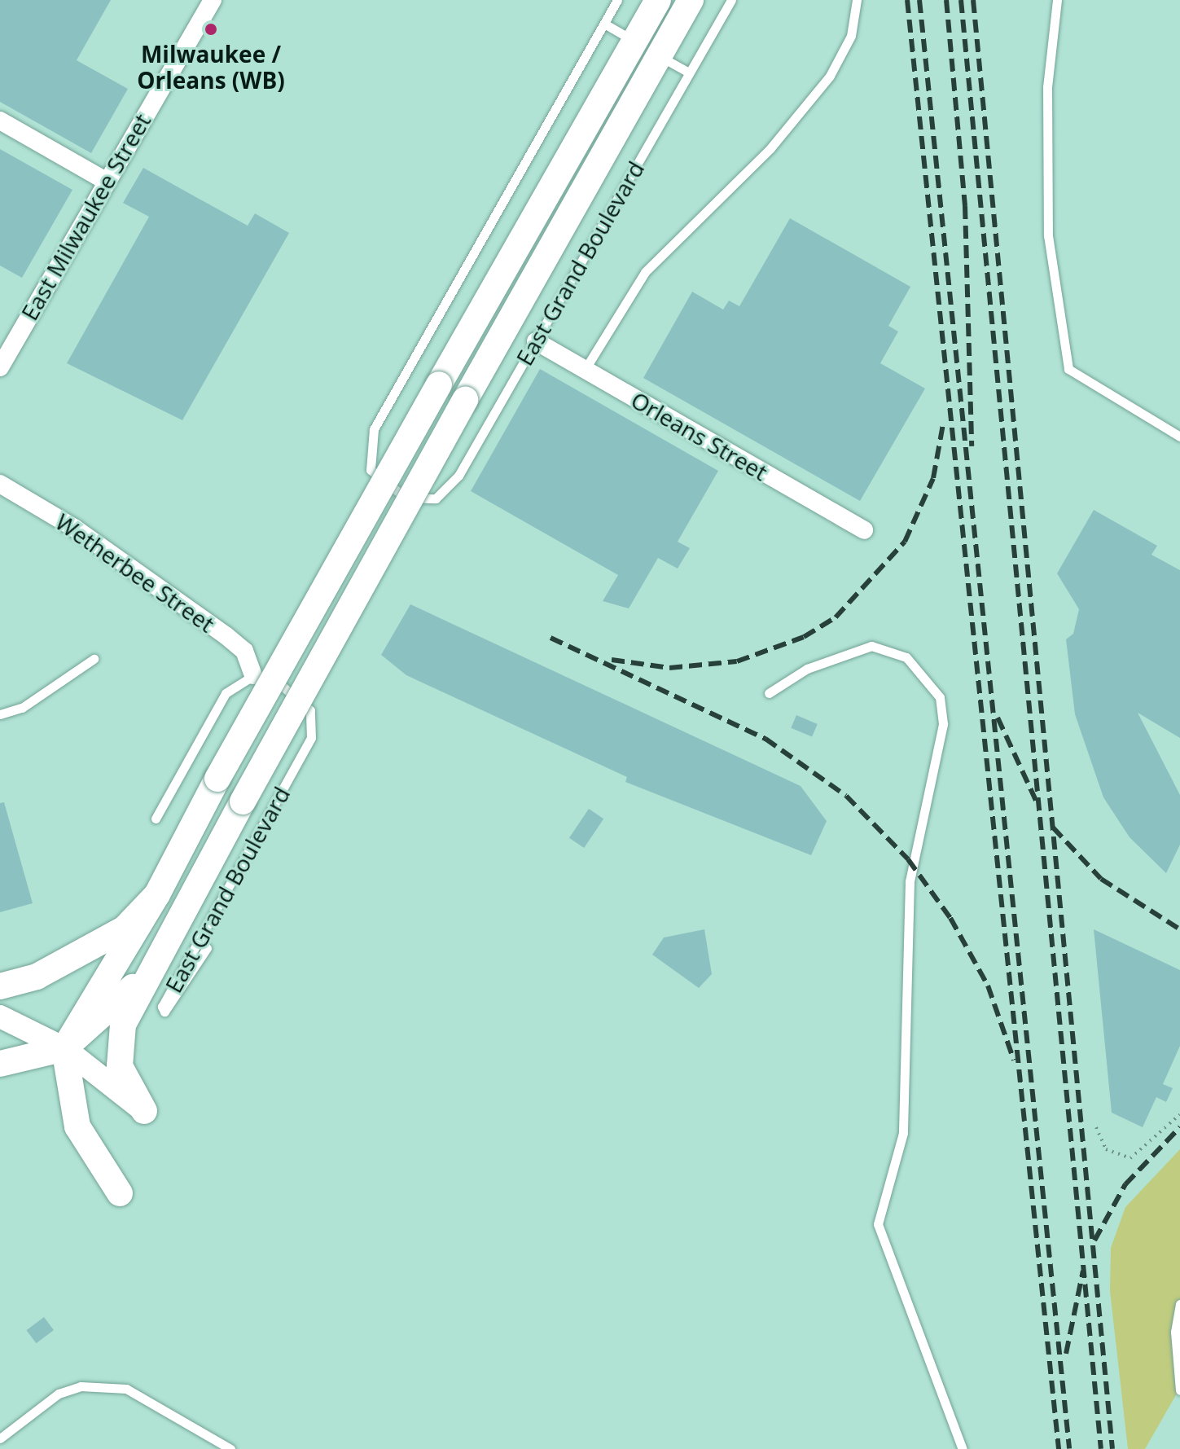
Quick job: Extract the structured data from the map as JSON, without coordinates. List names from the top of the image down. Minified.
{"streets":{"main road":["East Grand Boulevard"],"street":["East Milwaukee Street","Orleans Street","Wetherbee Street"]},"crossings":[["East Grand Boulevard","Orleans Street"],["East Grand Boulevard","Wetherbee Street"]],"places":["Milwaukee / Orleans (WB)"]}
